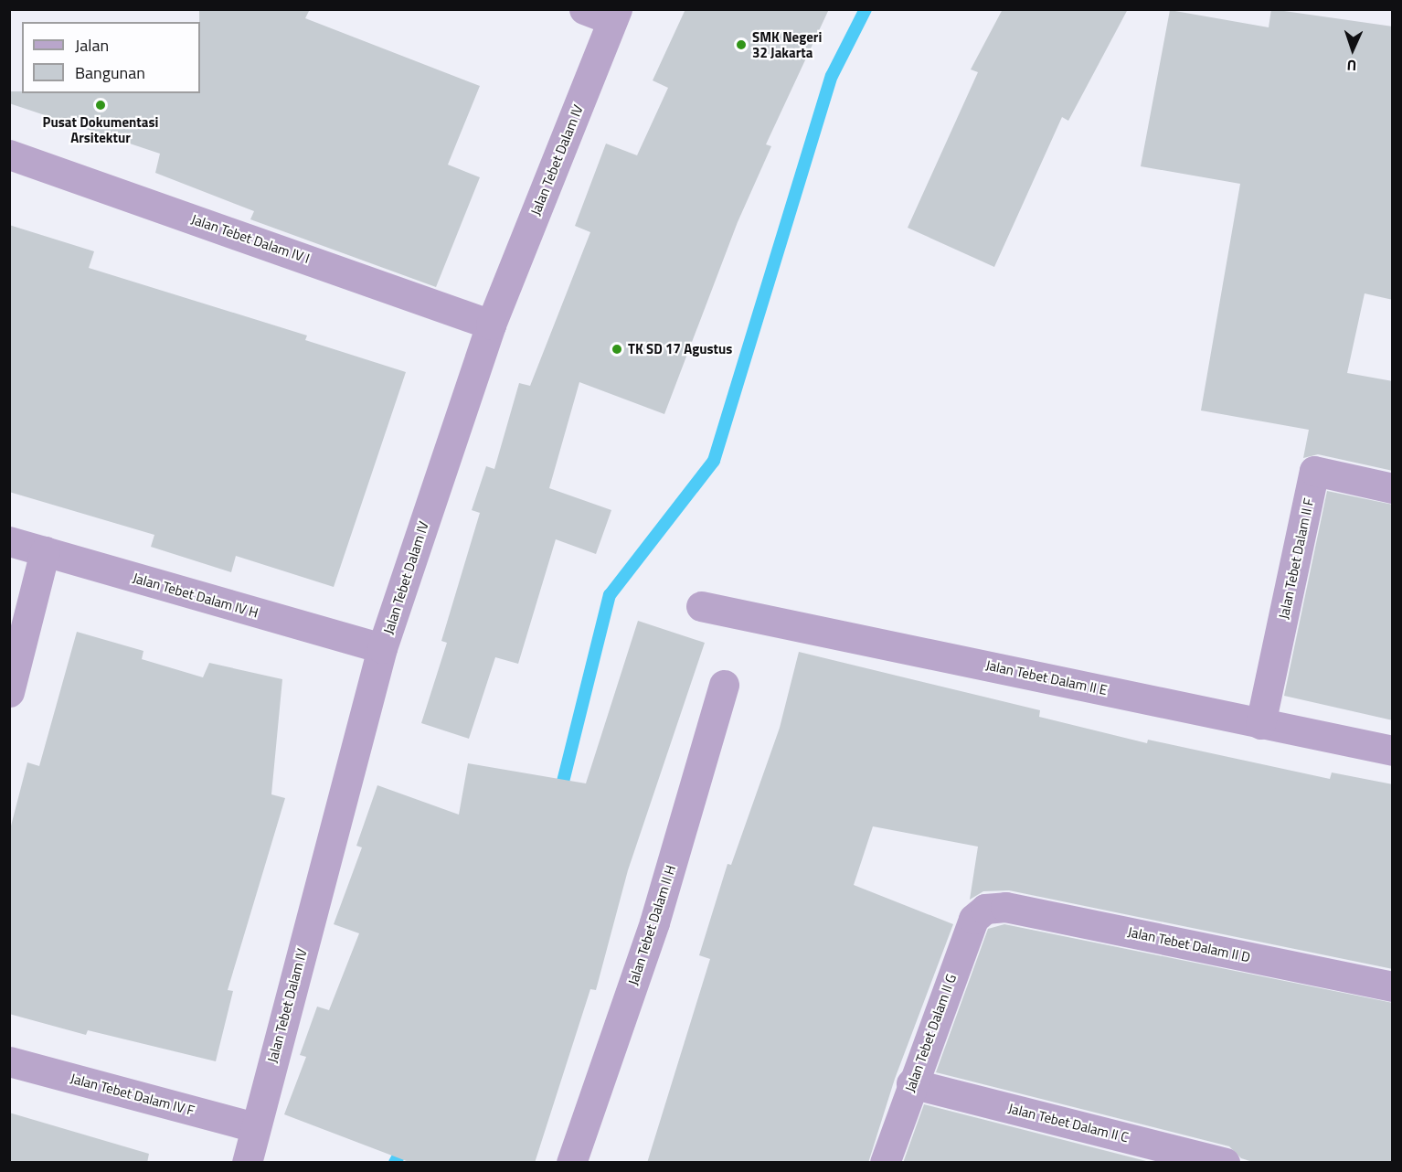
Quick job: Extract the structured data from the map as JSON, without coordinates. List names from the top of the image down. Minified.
{"streets":{"street":["Jalan Tebet Dalam IV","Jalan Tebet Dalam IV I","Jalan Tebet Dalam II F","Jalan Tebet Dalam IV H","Jalan Tebet Dalam II E","Jalan Tebet Dalam II H","Jalan Tebet Dalam II D","Jalan Tebet Dalam II G","Jalan Tebet Dalam IV F","Jalan Tebet Dalam II C"]},"crossings":[["Jalan Tebet Dalam IV","Jalan Tebet Dalam IV I"],["Jalan Tebet Dalam IV","Jalan Tebet Dalam IV H"],["Jalan Tebet Dalam IV","Jalan Tebet Dalam IV F"],["Jalan Tebet Dalam II F","Jalan Tebet Dalam II E"],["Jalan Tebet Dalam II D","Jalan Tebet Dalam II G"],["Jalan Tebet Dalam II G","Jalan Tebet Dalam II C"]],"places":["SMK Negeri 32 Jakarta","Pusat Dokumentasi Arsitektur","TK SD 17 Agustus"],"legend":["Jalan","Bangunan"],"north":"bottom"}
